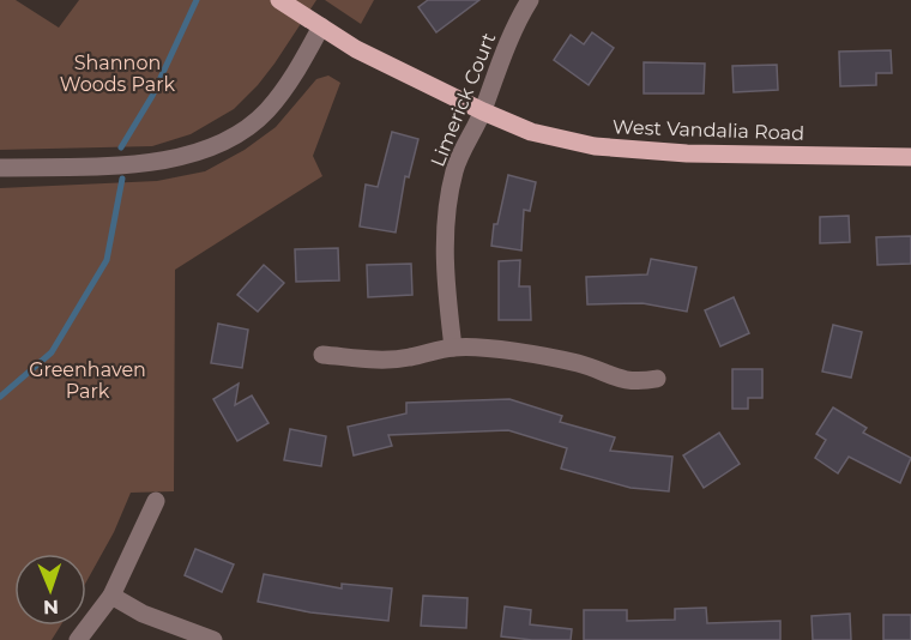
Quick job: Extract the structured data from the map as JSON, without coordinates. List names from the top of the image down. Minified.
{"streets":{"main road":["West Vandalia Road"],"street":["Limerick Court"]},"crossings":[["Limerick Court","West Vandalia Road"]],"parks":["Shannon Woods Park","Greenhaven Park"],"north":"bottom"}
